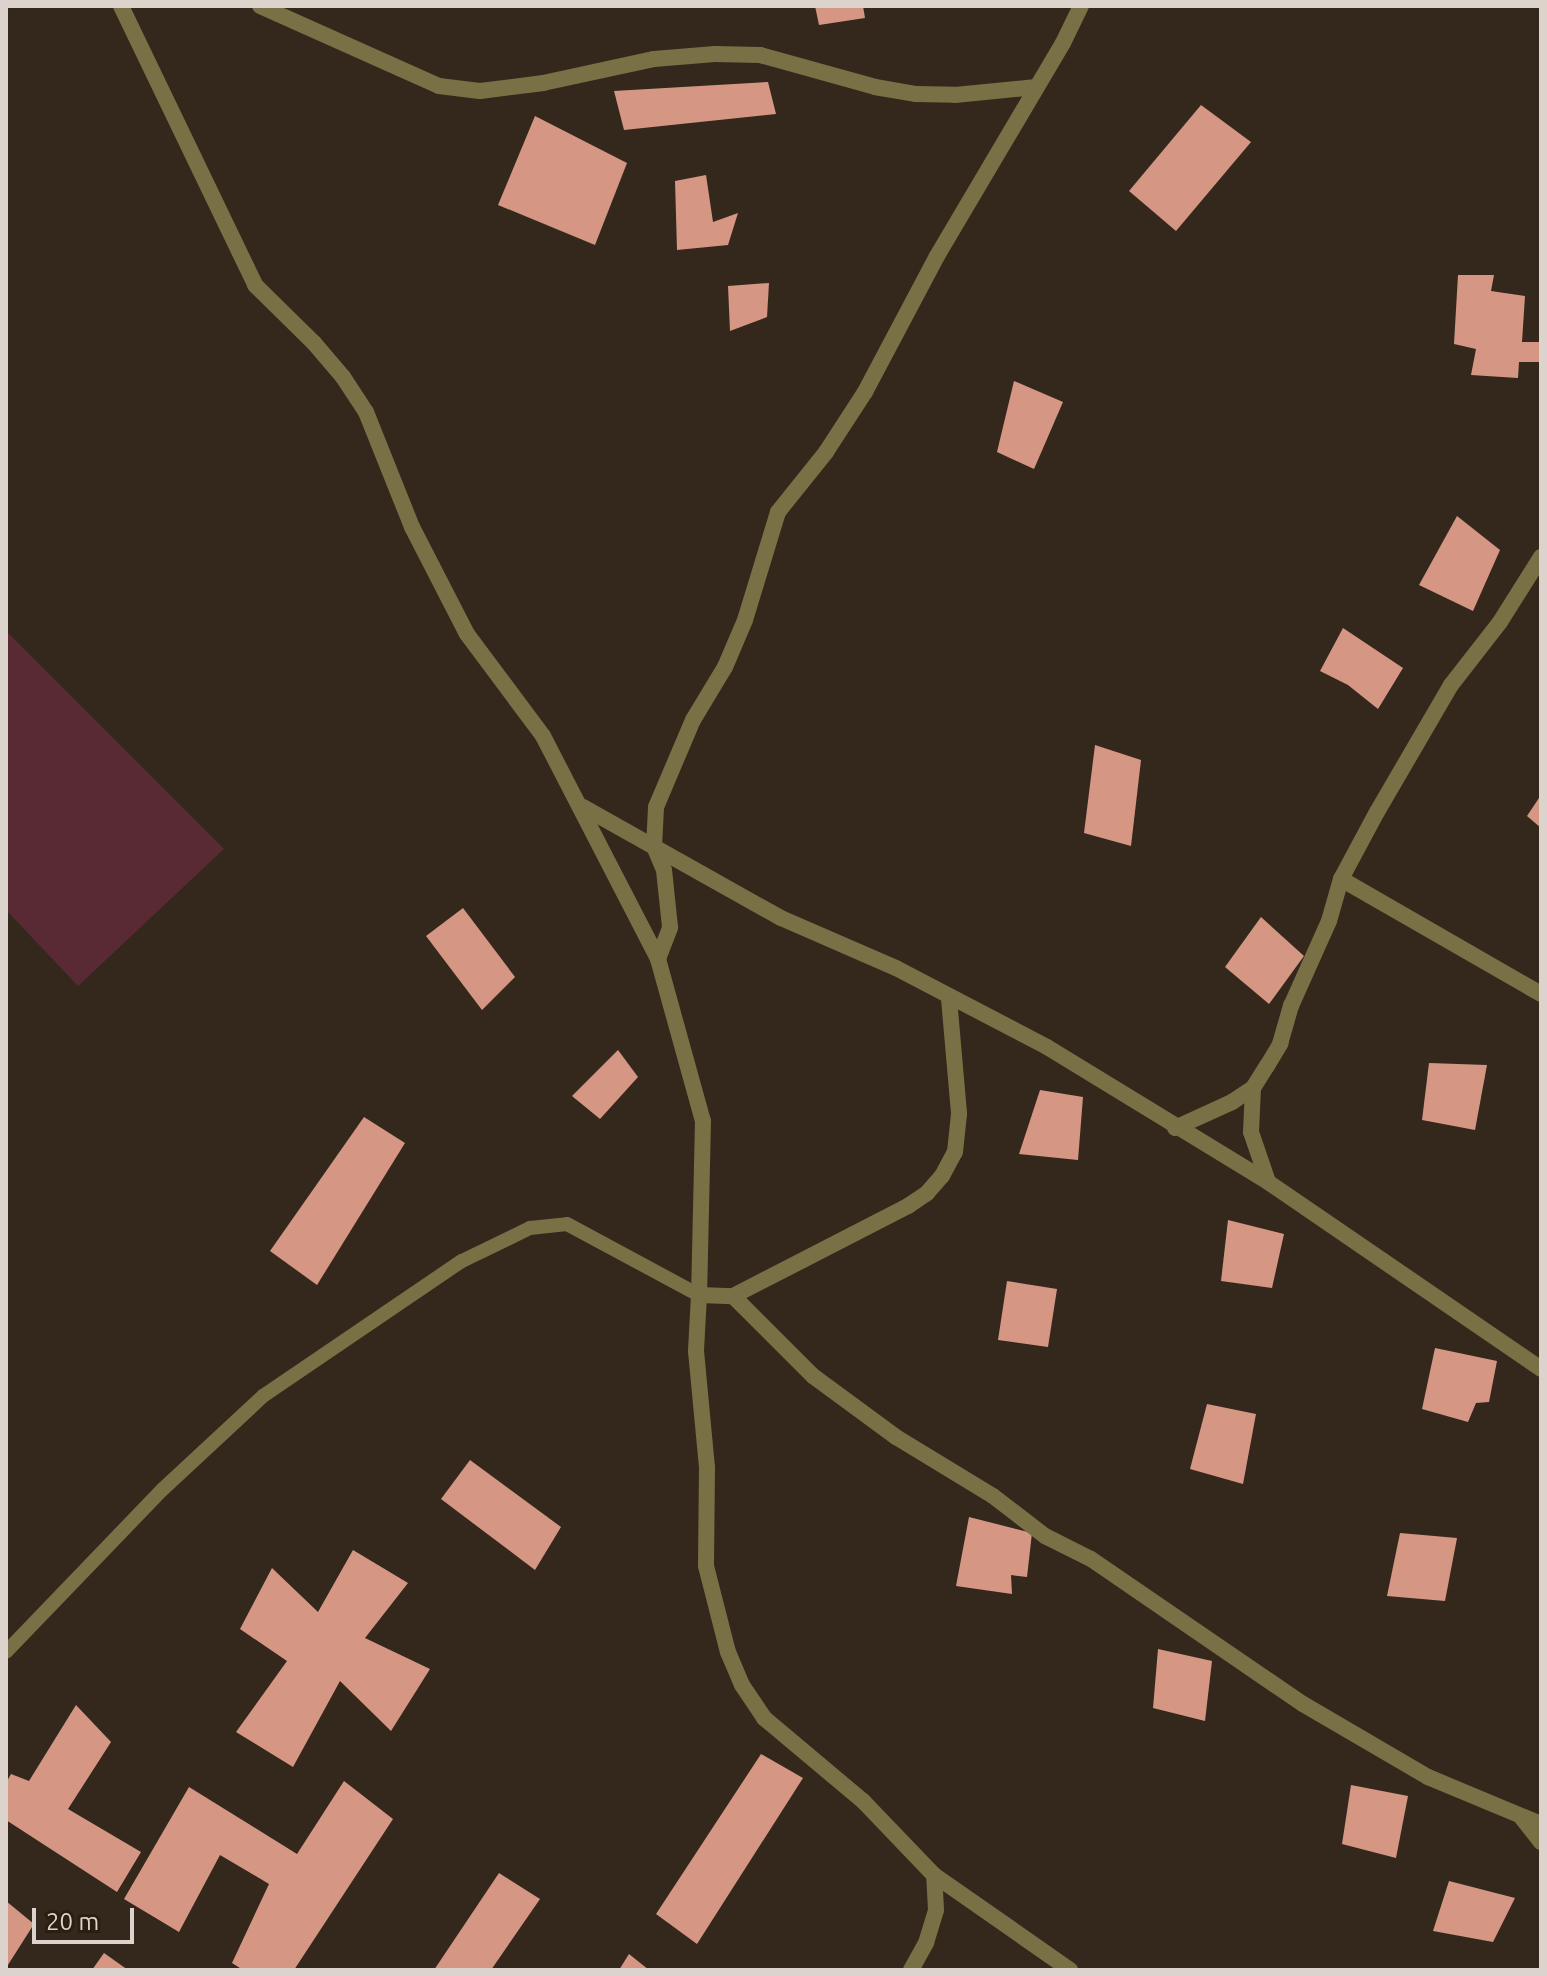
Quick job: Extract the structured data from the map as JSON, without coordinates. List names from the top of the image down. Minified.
{"scale_bar":"20 m"}
